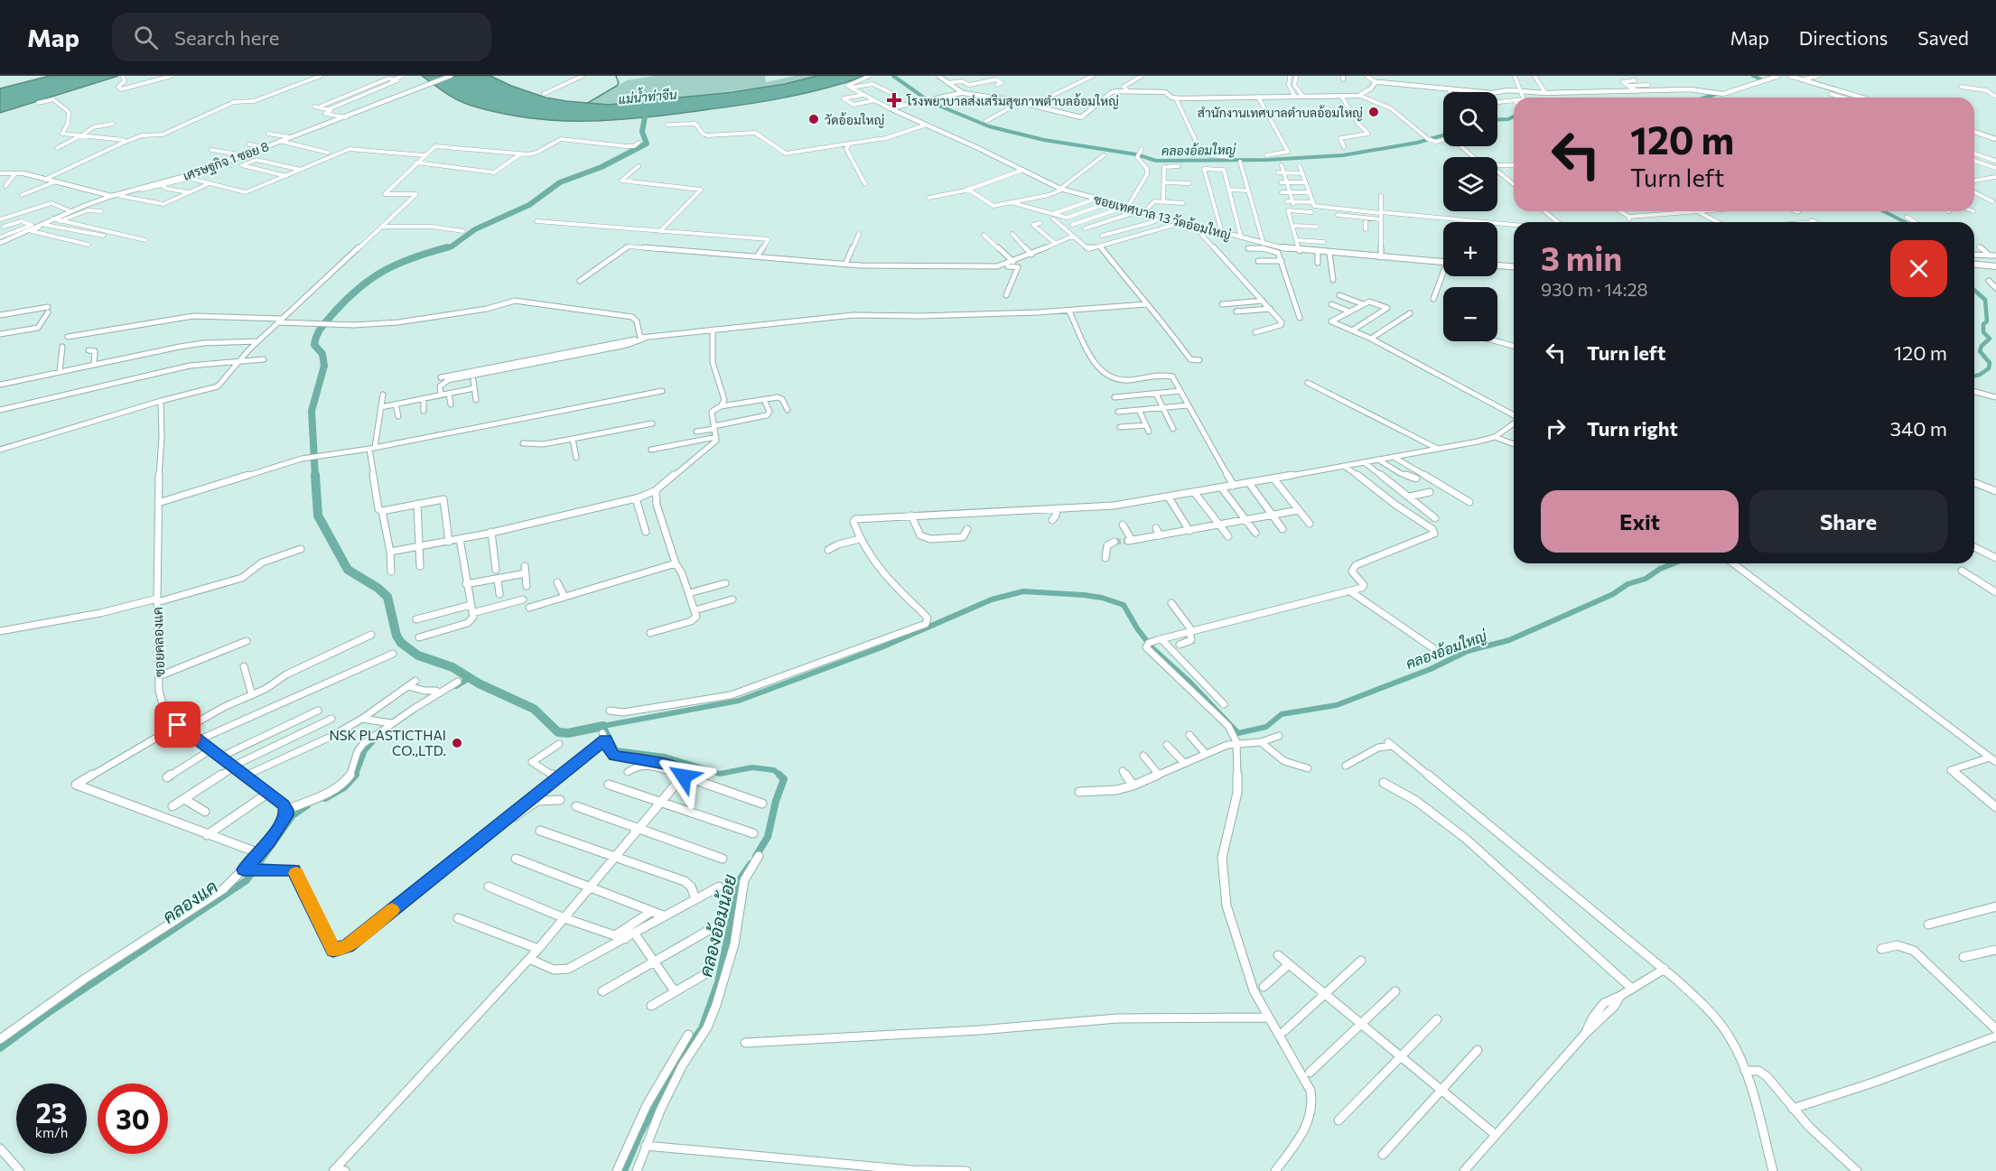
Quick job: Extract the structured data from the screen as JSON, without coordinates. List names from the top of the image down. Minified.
{"streets":{"street":["เศรษฐกิจ 1 ซอย 8","ซอยเทศบาล 13 วัดอ้อมใหญ่","ซอยคลองแค"]},"water":["แม่น้ำท่าจีน","คลองอ้อมใหญ่","คลองแค","คลองอ้อมน้อย"],"places":{"health":["โรงพยาบาลส่งเสริมสุขภาพตำบลอ้อมใหญ่"],"other":["สำนักงานเทศบาลตำบลอ้อมใหญ่","วัดอ้อมใหญ่","NSK PLASTICTHAI CO.,LTD."]},"page":{"header":"Map","search":"Search here","nav":["Map","Directions","Saved"],"map_buttons":["+","−"],"turn":["120 m","Turn left"],"heading":["3 min","930 m · 14:28"],"list":[{"name":"Turn left","value":"120 m"},{"name":"Turn right","value":"340 m"}],"buttons":["Exit","Share"],"speed":"23 km/h","limit":"30"}}
